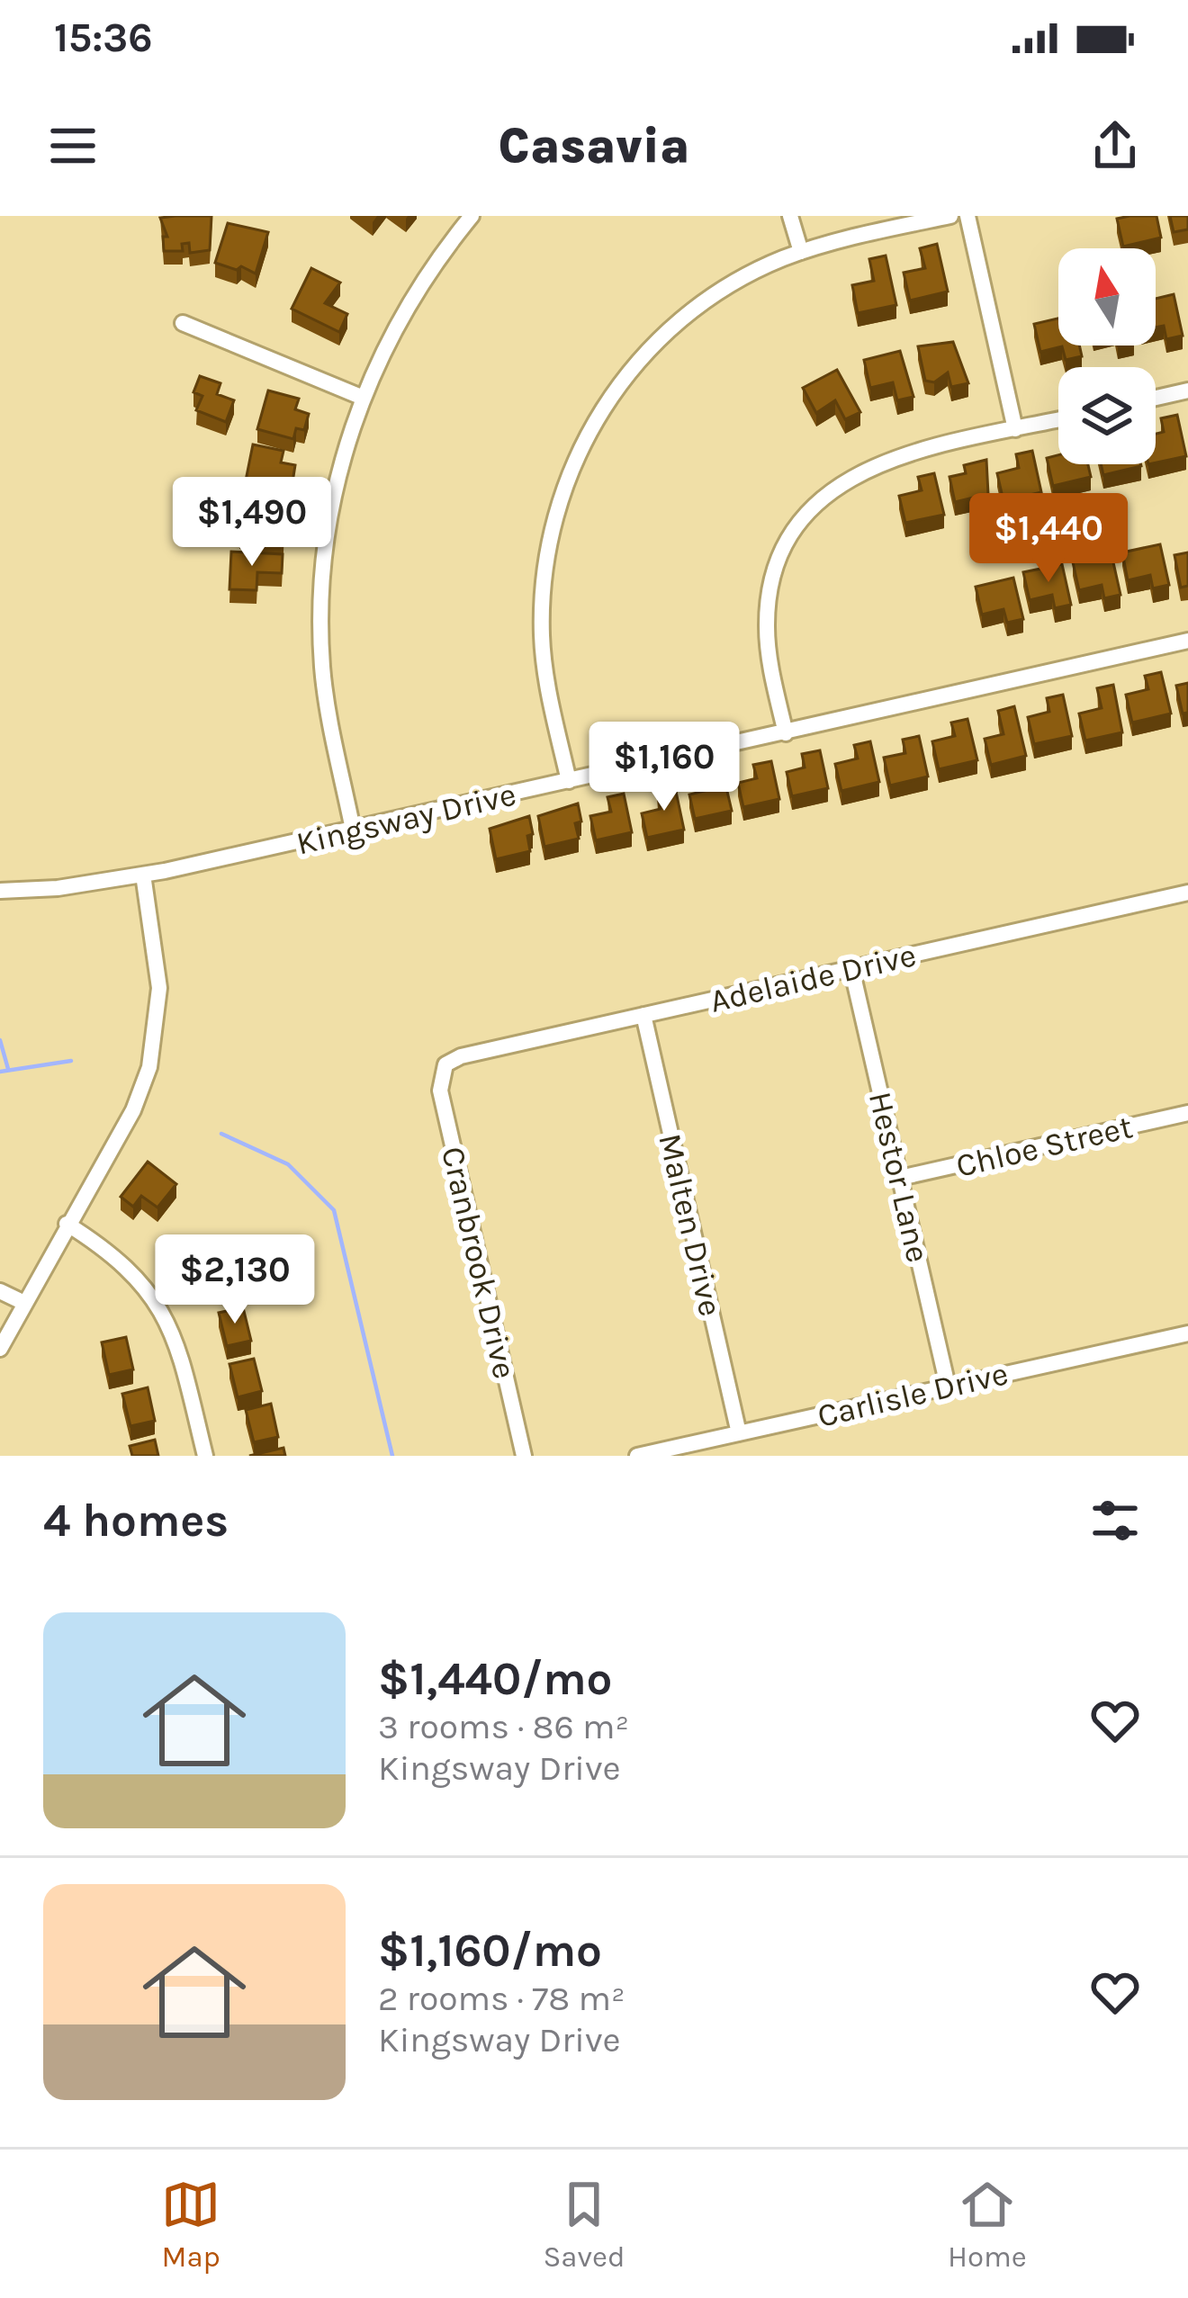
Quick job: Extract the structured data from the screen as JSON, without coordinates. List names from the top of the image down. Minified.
{"streets":{"street":["Kingsway Drive","Adelaide Drive","Chloe Street","Hestor Lane","Malten Drive","Cranbrook Drive","Carlisle Drive"]},"crossings":[["Adelaide Drive","Hestor Lane"],["Adelaide Drive","Malten Drive"],["Adelaide Drive","Cranbrook Drive"],["Chloe Street","Hestor Lane"],["Hestor Lane","Carlisle Drive"],["Malten Drive","Carlisle Drive"]],"north":"top","page":{"status":"15:36","header":"Casavia","price":["$1,490","$1,440","$1,160","$2,130"],"heading":"4 homes","list":[{"name":"$1,440/mo","note":"3 rooms · 86 m² · Kingsway Drive"},{"name":"$1,160/mo","note":"2 rooms · 78 m² · Kingsway Drive"}],"tabs":["Map","Saved","Home"]}}
